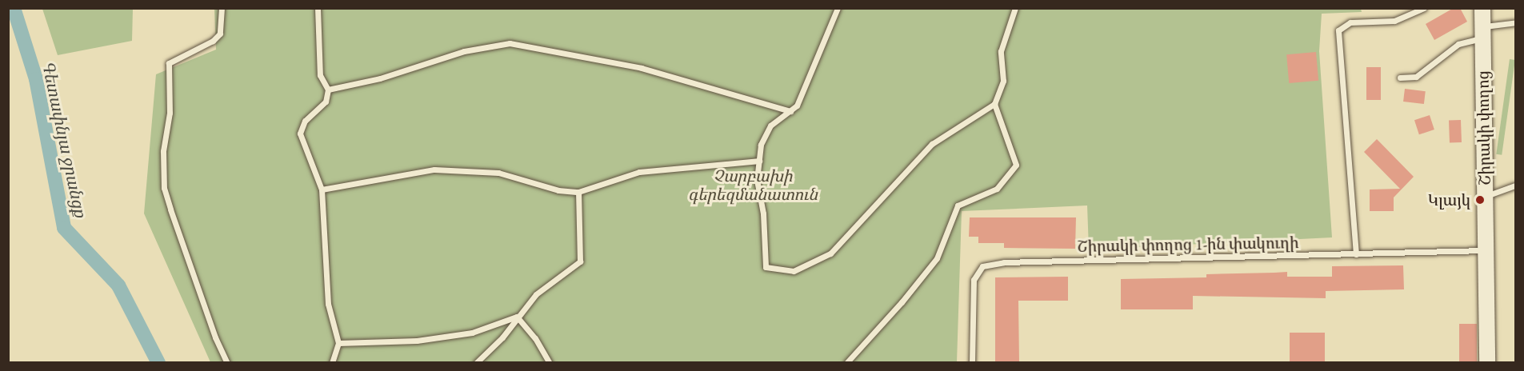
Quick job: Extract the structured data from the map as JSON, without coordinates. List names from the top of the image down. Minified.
{"streets":{"main road":["Շիրակի փողոց"],"lane":["Շիրակի փողոց 1-ին փակուղի"]},"crossings":[["Շիրակի փողոց","Շիրակի փողոց 1-ին փակուղի"]],"water":["Գետափնյա ջրանցք"],"parks":["Չարբախի գերեզմանատուն"],"places":["Կլայկ"]}
